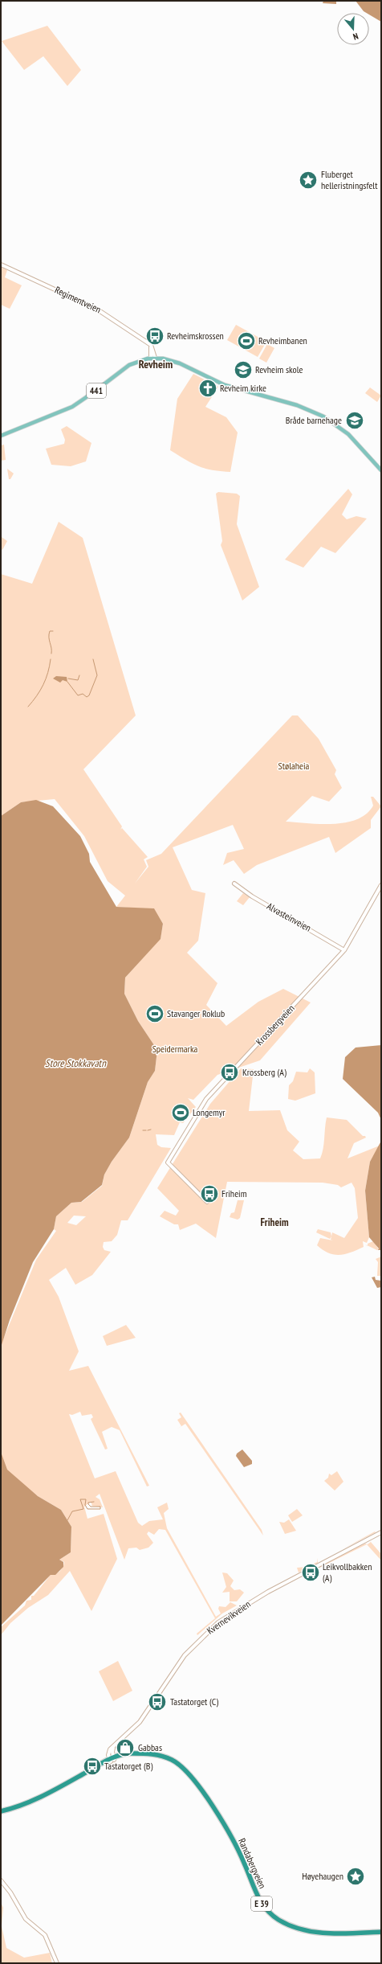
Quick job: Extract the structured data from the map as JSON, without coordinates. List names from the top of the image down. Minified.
{"streets":{"highway":["Randabergveien","E 39"],"main road":["Regimentveien","441","Alvasteinveien","Krossbergveien","Kvernevikveien"]},"crossings":[["Regimentveien","441"],["Alvasteinveien","Krossbergveien"],["Kvernevikveien","Randabergveien"]],"districts":["Revheim","Friheim"],"water":["Store Stokkavatn"],"parks":["Stølaheia","Speidermarka"],"places":{"place":["Fluberget helleristningsfelt","Høyehaugen"],"bus stop":["Revheimskrossen","Krossberg (A)","Friheim","Leikvollbakken (A)","Tastatorget (C)","Tastatorget (B)"],"sports":["Revheimbanen","Stavanger Roklub","Longemyr"],"school or university":["Revheim skole","Bråde barnehage"],"church":["Revheim kirke"],"shop":["Gabbas"]},"north":"bottom"}
